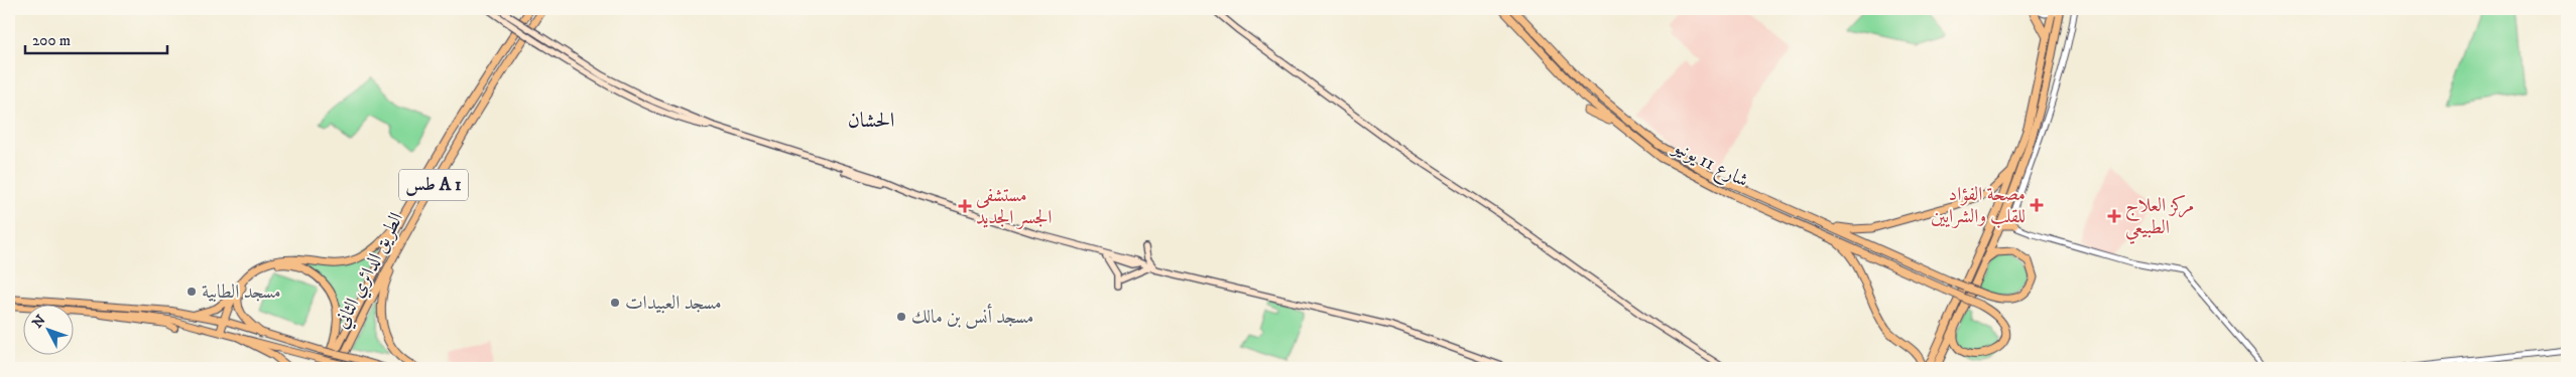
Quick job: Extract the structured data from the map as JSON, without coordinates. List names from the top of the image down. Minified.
{"streets":{"highway":["شارع 11 يونيو","طس A 1","الطريق الدائري الثاني"]},"districts":["الحشان"],"places":{"health":["مصحة الفؤاد للقلب والشرايين","مستشفى الجسر الجديد","مركز العلاج الطبيعي"],"other":["مسجد الطابية","مسجد العبيدات","مسجد أنس بن مالك"]},"scale_bar":"200 m","north":"top left"}
